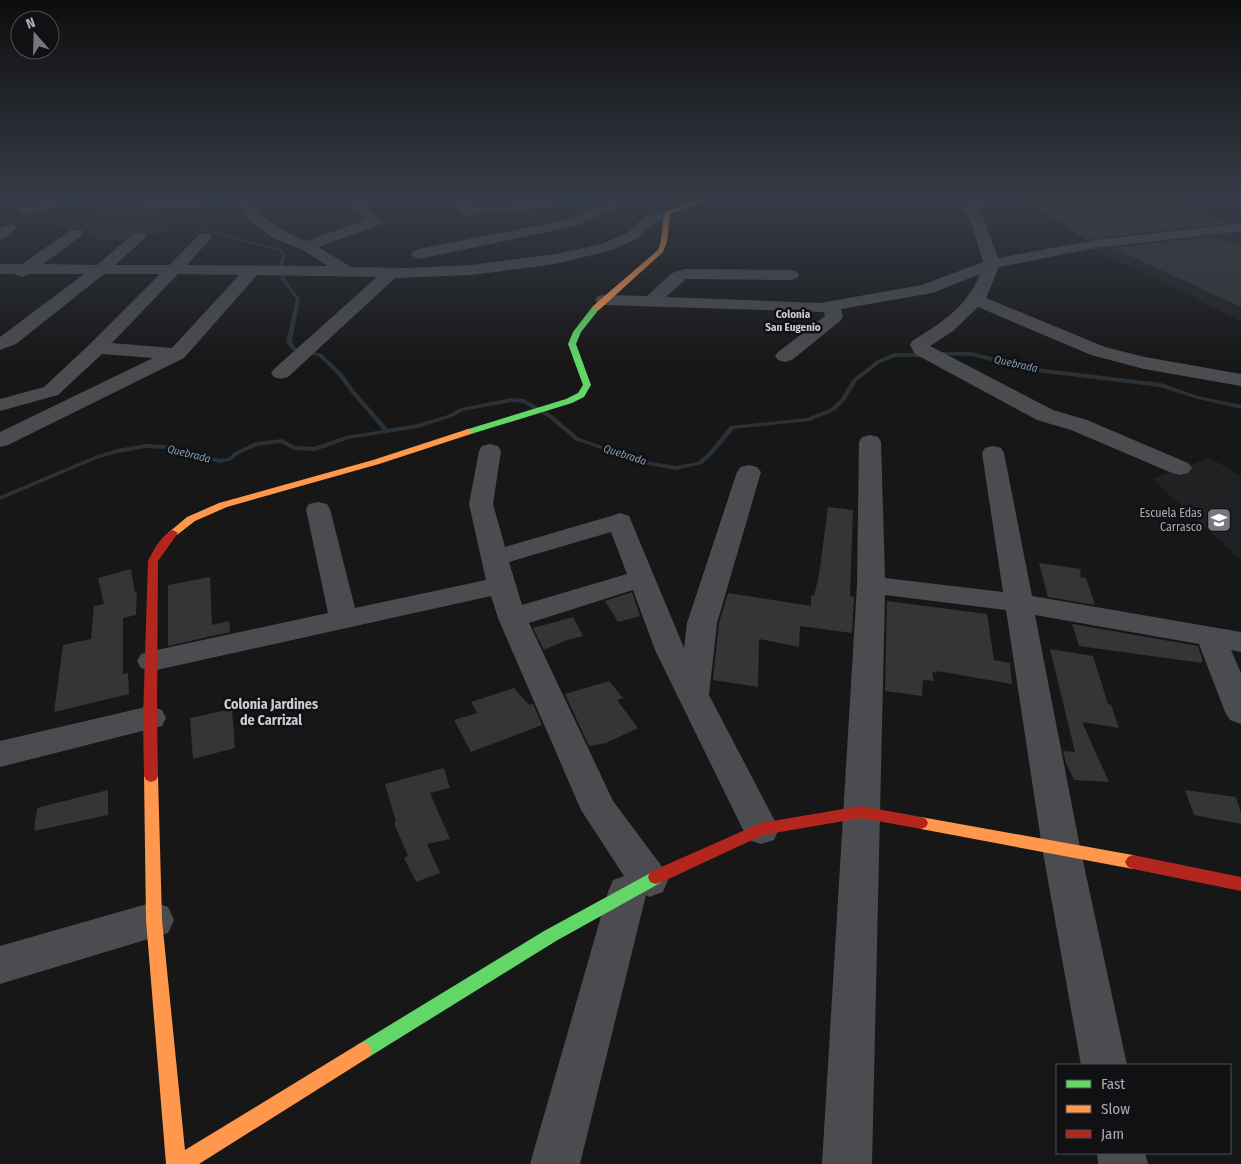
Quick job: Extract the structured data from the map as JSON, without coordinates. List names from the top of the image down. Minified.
{"districts":["Colonia San Eugenio","Colonia Jardines de Carrizal"],"water":["Quebrada"],"places":{"school or university":["Escuela Edas Carrasco"]},"legend":["Fast","Slow","Jam"],"north":"top"}
